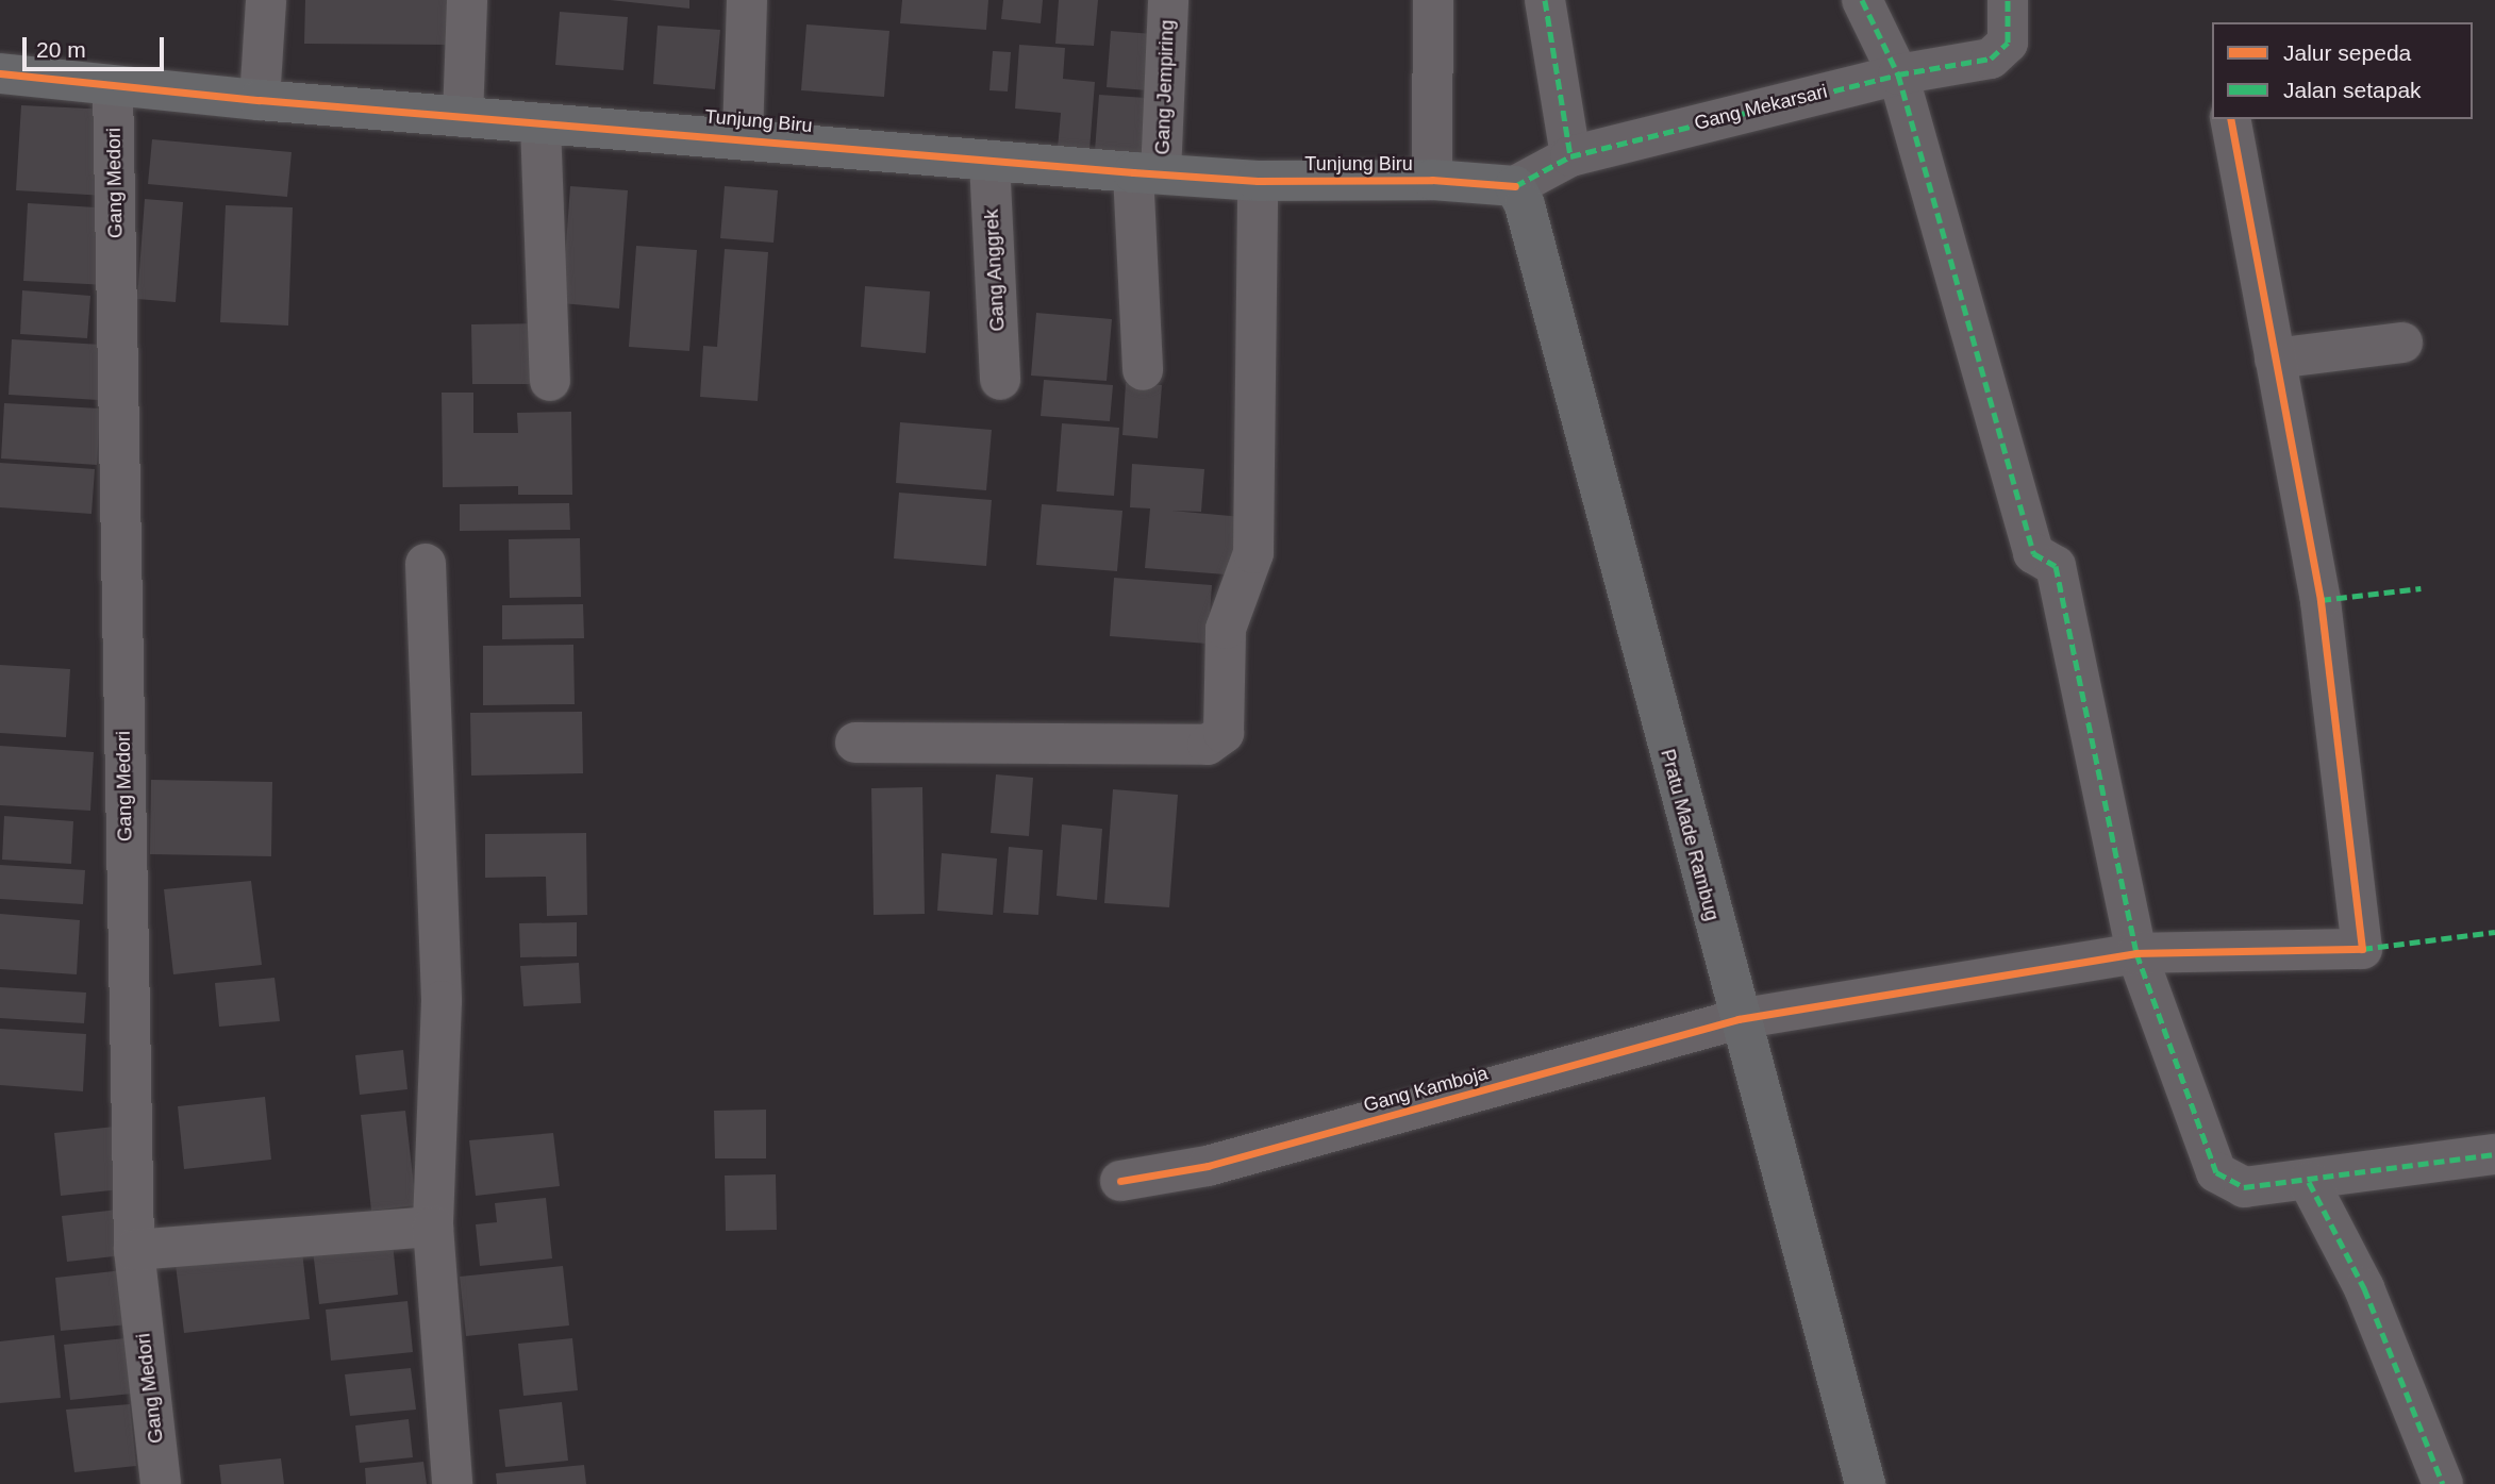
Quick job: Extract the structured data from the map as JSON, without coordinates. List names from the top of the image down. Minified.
{"streets":{"street":["Gang Jempiring","Gang Mekarsari","Tunjung Biru","Gang Medori","Gang Anggrek","Pratu Made Rambug","Gang Kamboja"]},"crossings":[["Gang Jempiring","Tunjung Biru"],["Gang Mekarsari","Tunjung Biru"],["Gang Mekarsari","Pratu Made Rambug"],["Tunjung Biru","Gang Medori"],["Tunjung Biru","Gang Anggrek"],["Tunjung Biru","Pratu Made Rambug"],["Pratu Made Rambug","Gang Kamboja"]],"legend":["Jalur sepeda","Jalan setapak"],"scale_bar":"20 m"}
